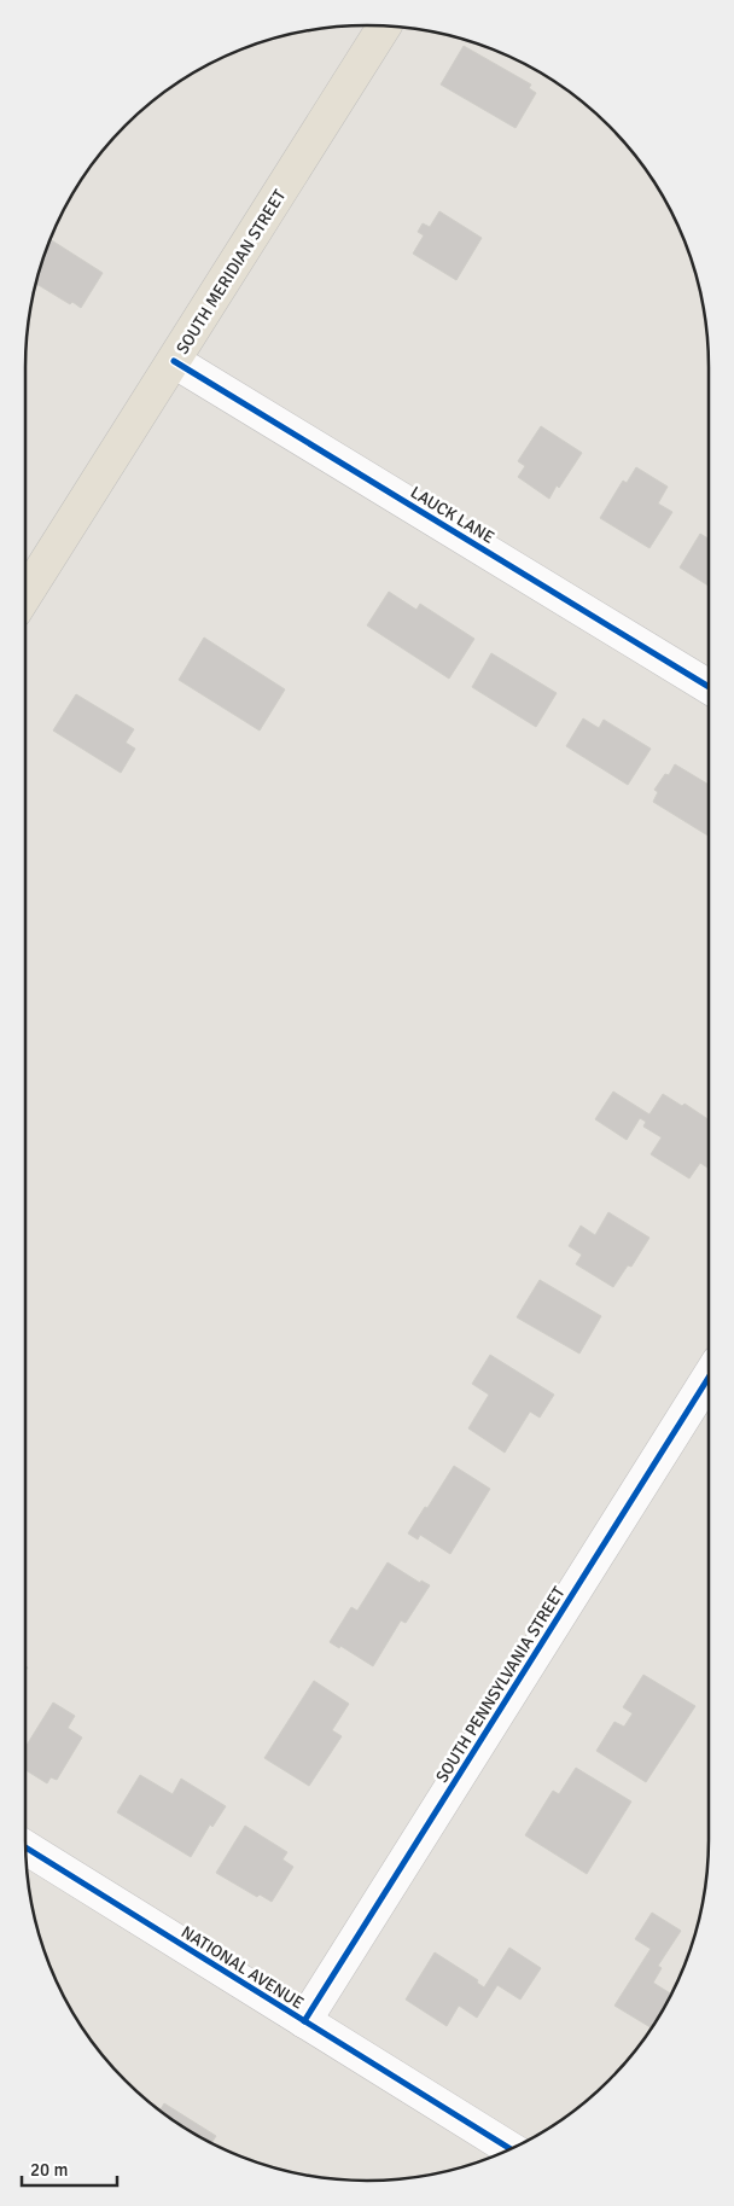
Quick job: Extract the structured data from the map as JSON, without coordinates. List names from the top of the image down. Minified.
{"streets":{"main road":["SOUTH MERIDIAN STREET"],"street":["LAUCK LANE","SOUTH PENNSYLVANIA STREET","NATIONAL AVENUE"]},"crossings":[["SOUTH MERIDIAN STREET","LAUCK LANE"],["SOUTH PENNSYLVANIA STREET","NATIONAL AVENUE"]],"scale_bar":"20 m"}
